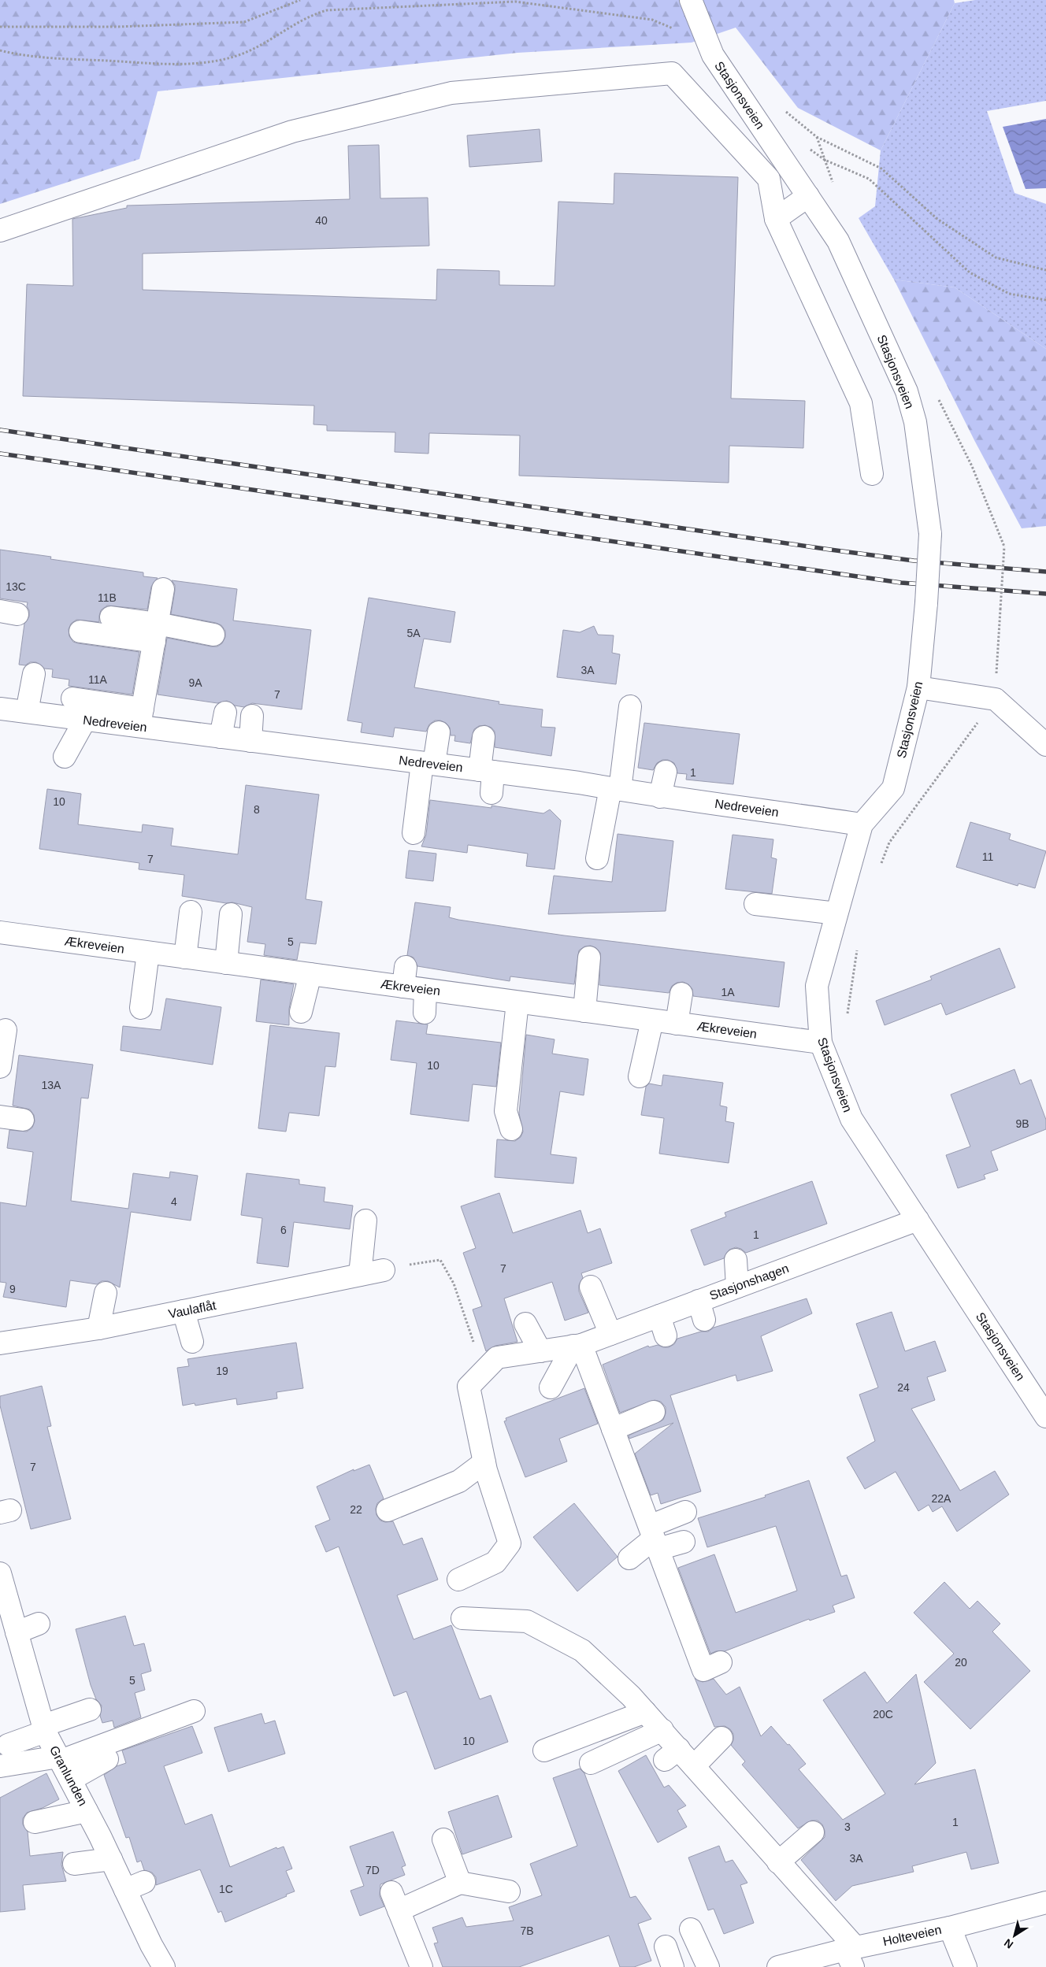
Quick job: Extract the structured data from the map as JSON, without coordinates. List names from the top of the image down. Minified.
{"streets":{"street":["Stasjonsveien","Nedreveien","Ækreveien","Stasjonshagen","Vaulaflåt","Granlunden","Holteveien"]},"crossings":[["Stasjonsveien","Nedreveien"],["Stasjonsveien","Ækreveien"],["Stasjonsveien","Stasjonshagen"]],"house_numbers":["40","13C","11B","5A","3A","11A","9A","7","1","10","8","11","7","5","1A","10","13A","9B","4","6","1","7","9","19","24","7","22A","22","20","5","20C","10","1","3","3A","7D","1C","7B"],"north":"bottom left"}
